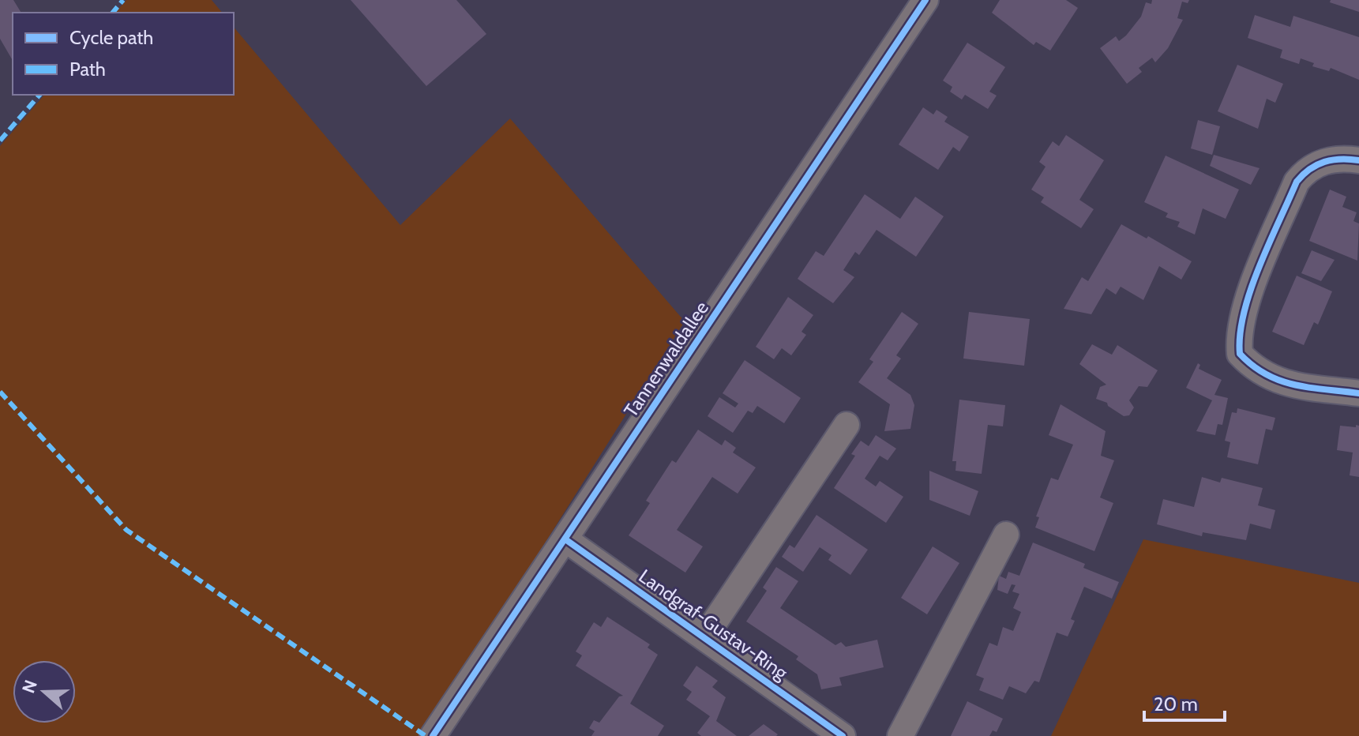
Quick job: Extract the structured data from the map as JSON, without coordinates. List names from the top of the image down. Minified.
{"streets":{"street":["Tannenwaldallee","Landgraf-Gustav-Ring"]},"crossings":[["Tannenwaldallee","Landgraf-Gustav-Ring"]],"legend":["Cycle path","Path"],"scale_bar":"20 m","north":"left"}
